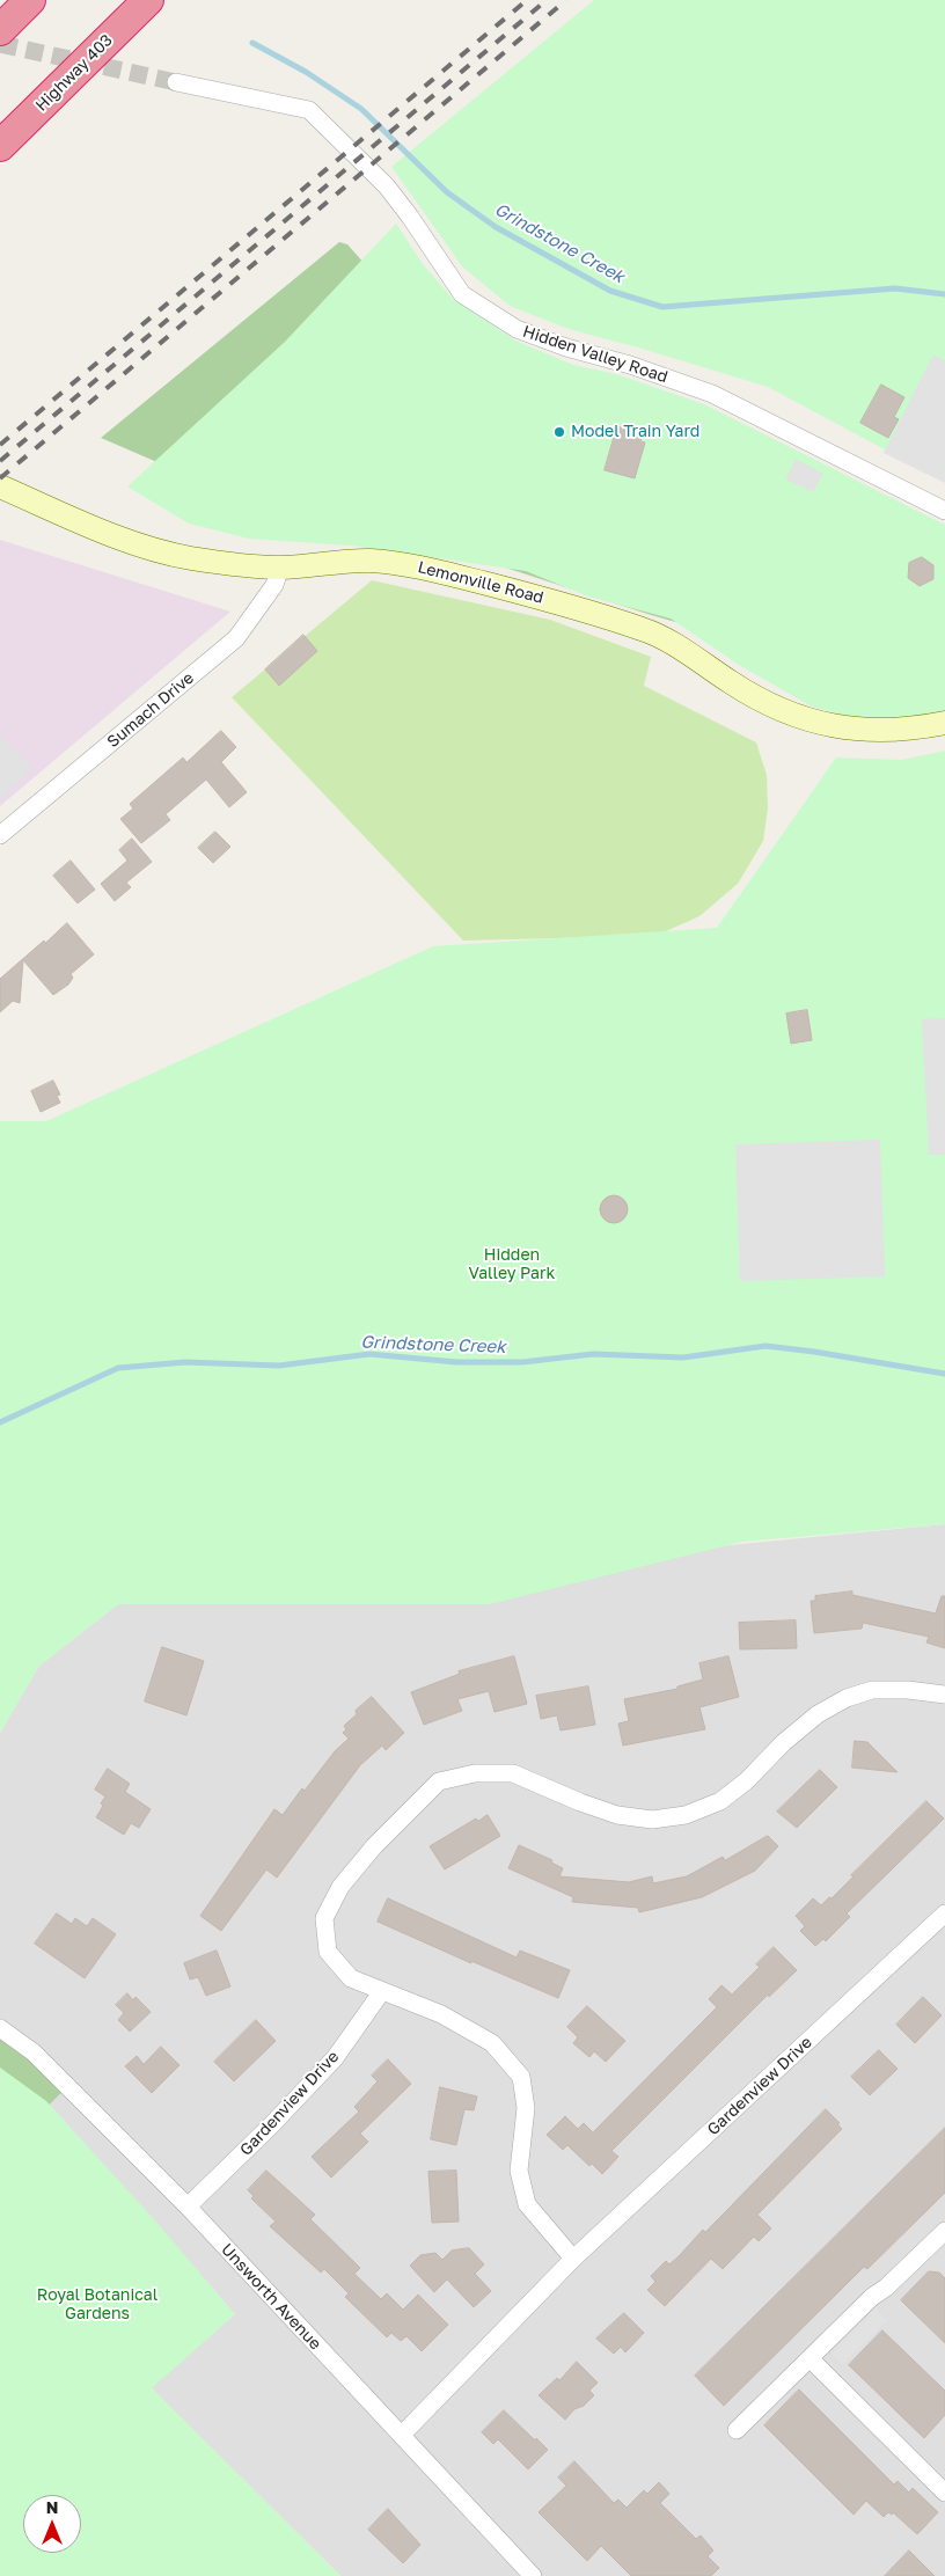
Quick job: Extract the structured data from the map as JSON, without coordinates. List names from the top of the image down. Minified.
{"streets":{"highway":["Highway 403"],"street":["Hidden Valley Road","Lemonville Road","Sumach Drive","Gardenview Drive","Unsworth Avenue"]},"crossings":[["Lemonville Road","Sumach Drive"],["Gardenview Drive","Unsworth Avenue"]],"water":["Grindstone Creek"],"parks":["Hidden Valley Park","Royal Botanical Gardens"],"places":["Model Train Yard"],"north":"top"}
